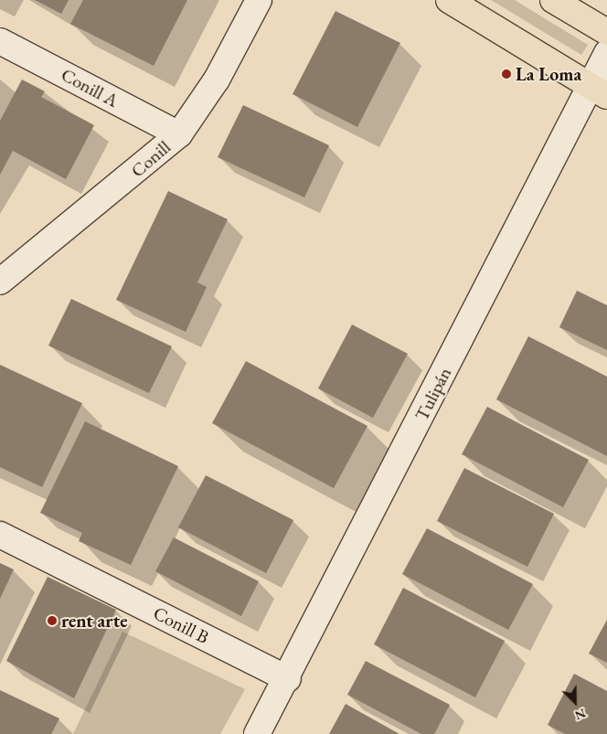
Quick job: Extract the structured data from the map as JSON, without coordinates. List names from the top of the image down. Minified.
{"streets":{"street":["Conill A","Conill","Tulipán","Conill B"]},"crossings":[["Conill A","Conill"],["Tulipán","Conill B"]],"places":["La Loma","rent arte"],"north":"bottom right"}
